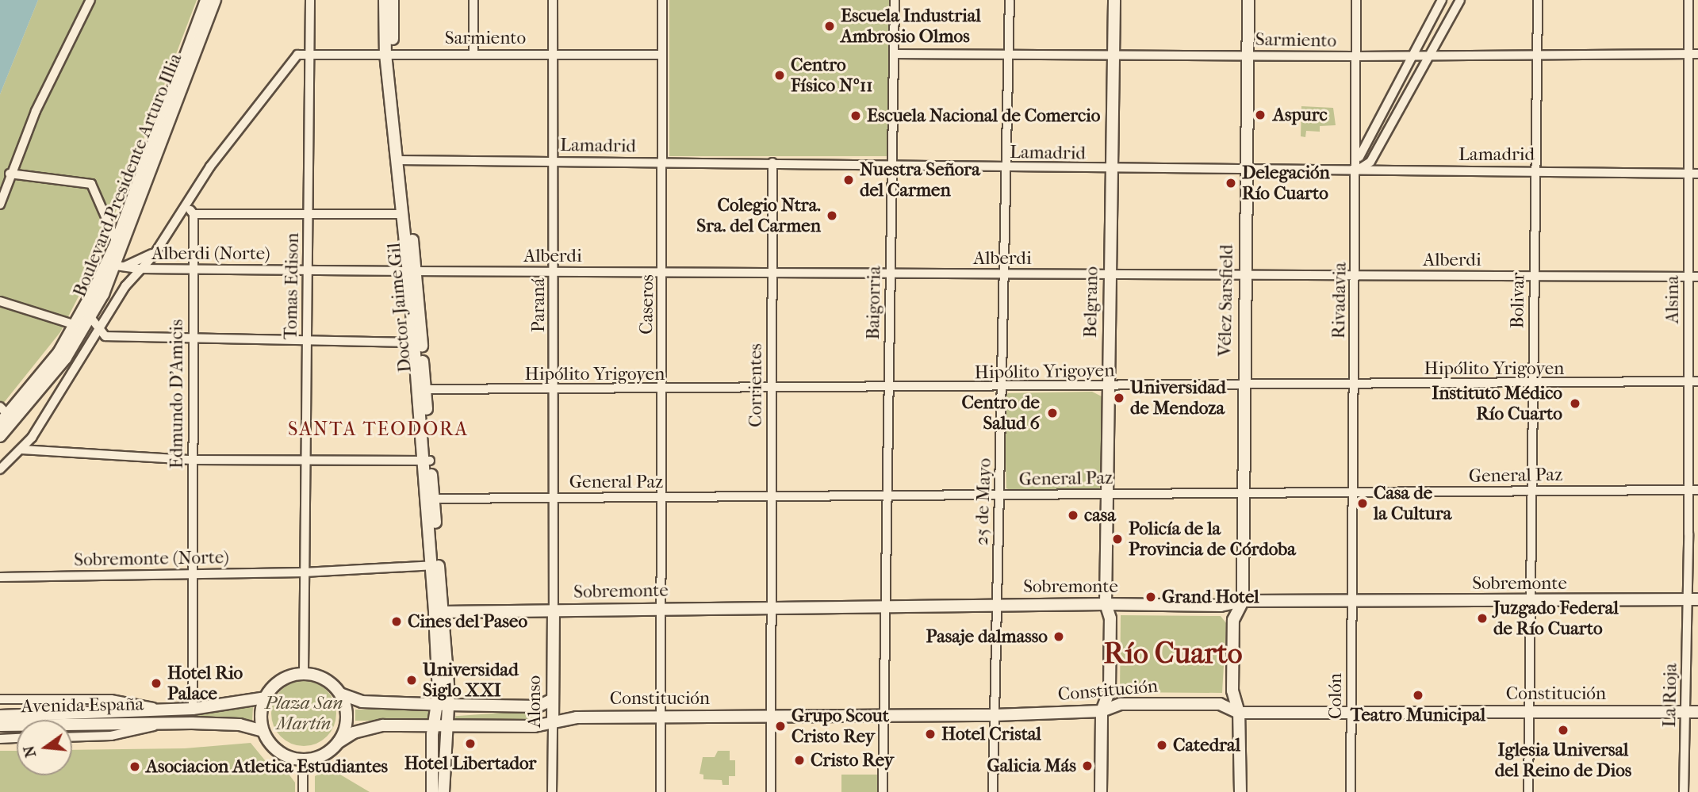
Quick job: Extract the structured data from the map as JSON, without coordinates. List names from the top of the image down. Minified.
{"streets":{"main road":["Boulevard Presidente Arturo Illia","Vélez Sarsfield","Belgrano","Doctor Jaime Gil","Sobremonte","Constitución","Alonso","Avenida España"],"street":["Sarmiento","Lamadrid","Alberdi (Norte)","Alberdi","Tomas Edison","Alsina","Rivadavia","Bolivar","Baigorria","Caseros","Paraná","Hipólito Yrigoyen","Corrientes","Edmundo D'Amicis","General Paz","25 de Mayo","Sobremonte (Norte)","La Rioja","Colón"]},"crossings":[["Sarmiento","Tomas Edison"],["Sarmiento","Alsina"],["Sarmiento","Vélez Sarsfield"],["Sarmiento","Rivadavia"],["Sarmiento","Bolivar"],["Sarmiento","Belgrano"],["Sarmiento","Baigorria"],["Sarmiento","Caseros"],["Sarmiento","Paraná"],["Sarmiento","Doctor Jaime Gil"],["Sarmiento","25 de Mayo"],["Lamadrid","Alsina"],["Lamadrid","Vélez Sarsfield"],["Lamadrid","Rivadavia"],["Lamadrid","Bolivar"],["Lamadrid","Belgrano"],["Lamadrid","Baigorria"],["Lamadrid","Caseros"],["Lamadrid","Paraná"],["Lamadrid","Doctor Jaime Gil"],["Lamadrid","Corrientes"],["Lamadrid","25 de Mayo"],["Boulevard Presidente Arturo Illia","Alberdi (Norte)"],["Alberdi (Norte)","Alberdi"],["Alberdi (Norte)","Tomas Edison"],["Alberdi (Norte)","Edmundo D'Amicis"],["Alberdi","Tomas Edison"],["Alberdi","Alsina"],["Alberdi","Vélez Sarsfield"],["Alberdi","Rivadavia"],["Alberdi","Bolivar"],["Alberdi","Belgrano"],["Alberdi","Baigorria"],["Alberdi","Caseros"],["Alberdi","Paraná"],["Alberdi","Doctor Jaime Gil"],["Alberdi","Corrientes"],["Alberdi","25 de Mayo"],["Tomas Edison","Sobremonte (Norte)"],["Tomas Edison","Avenida España"],["Alsina","Hipólito Yrigoyen"],["Alsina","General Paz"],["Alsina","Sobremonte"],["Alsina","La Rioja"],["Vélez Sarsfield","Hipólito Yrigoyen"],["Vélez Sarsfield","General Paz"],["Vélez Sarsfield","Sobremonte"],["Rivadavia","Hipólito Yrigoyen"],["Rivadavia","General Paz"],["Rivadavia","Sobremonte"],["Rivadavia","Colón"],["Bolivar","Hipólito Yrigoyen"],["Bolivar","General Paz"],["Bolivar","Sobremonte"],["Bolivar","Constitución"],["Belgrano","Hipólito Yrigoyen"],["Belgrano","General Paz"],["Belgrano","Sobremonte"],["Belgrano","Constitución"],["Baigorria","Hipólito Yrigoyen"],["Baigorria","General Paz"],["Baigorria","Sobremonte"],["Baigorria","Constitución"],["Caseros","Hipólito Yrigoyen"],["Caseros","General Paz"],["Caseros","Sobremonte"],["Caseros","Constitución"],["Paraná","Hipólito Yrigoyen"],["Paraná","General Paz"],["Paraná","Sobremonte"],["Paraná","Alonso"],["Doctor Jaime Gil","Hipólito Yrigoyen"],["Doctor Jaime Gil","General Paz"],["Doctor Jaime Gil","Sobremonte"],["Hipólito Yrigoyen","Corrientes"],["Hipólito Yrigoyen","25 de Mayo"],["Corrientes","General Paz"],["Corrientes","Sobremonte"],["Corrientes","Constitución"],["Edmundo D'Amicis","Sobremonte (Norte)"],["Edmundo D'Amicis","Avenida España"],["General Paz","25 de Mayo"],["25 de Mayo","Sobremonte"],["25 de Mayo","Constitución"],["Sobremonte","La Rioja"],["Sobremonte","Colón"],["Sobremonte","Alonso"],["Constitución","La Rioja"],["Constitución","Colón"],["Constitución","Alonso"]],"districts":["SANTA TEODORA","Río Cuarto"],"parks":["Plaza San Martín"],"places":["Escuela Industrial Ambrosio Olmos","Centro Físico Nº11","Aspurc","Escuela Nacional de Comercio","Nuestra Señora del Carmen","Delegación Río Cuarto","Colegio Ntra. Sra. del Carmen","Universidad de Mendoza","Instituto Médico Río Cuarto","Centro de Salud 6","Casa de la Cultura","casa","Policía de la Provincia de Córdoba","Grand Hotel","Juzgado Federal de Río Cuarto","Cines del Paseo","Pasaje dalmasso","Universidad Siglo XXI","Hotel Rio Palace","Teatro Municipal","Grupo Scout Cristo Rey","Iglesia Universal del Reino de Dios","Hotel Cristal","Hotel Libertador","Catedral","Cristo Rey","Galicia Más","Asociacion Atletica Estudiantes"],"north":"left"}
